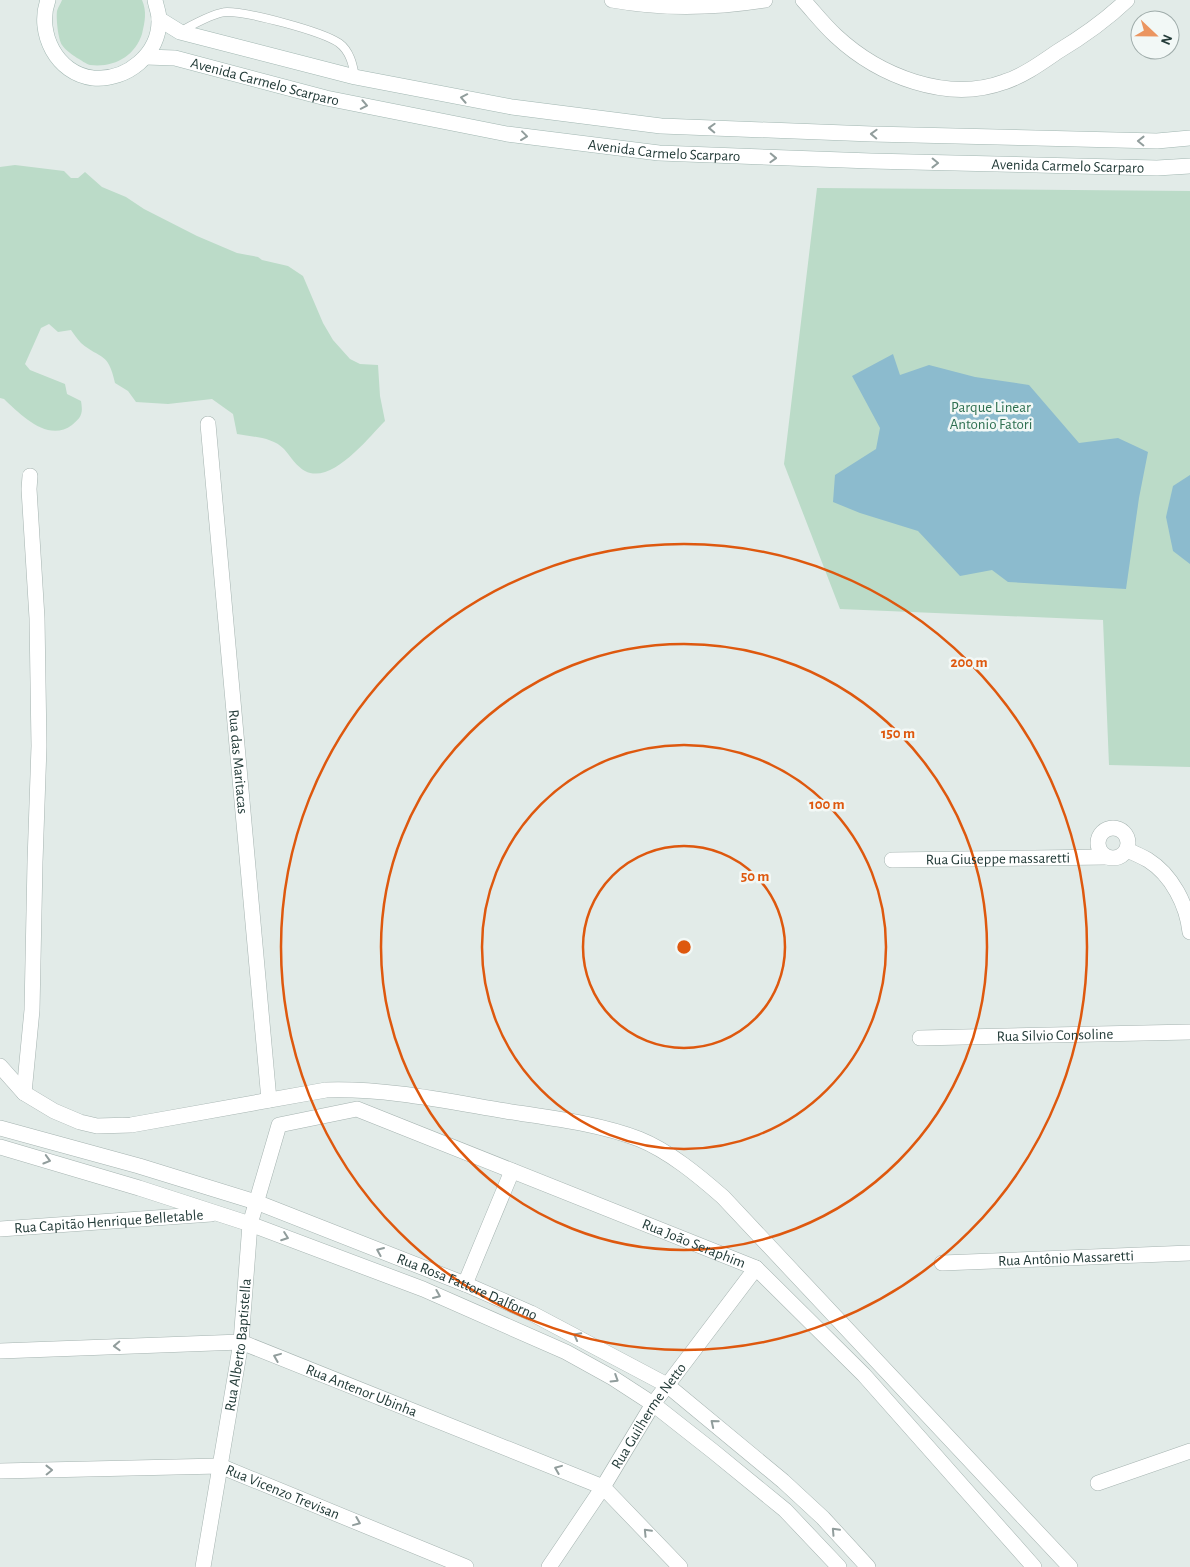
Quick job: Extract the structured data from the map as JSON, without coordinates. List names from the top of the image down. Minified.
{"streets":{"street":["Avenida Carmelo Scarparo","Rua das Maritacas","Rua Giuseppe massaretti","Rua Silvio Consoline","Rua Capitão Henrique Belletable","Rua João Seraphim","Rua Antônio Massaretti","Rua Rosa Fattore Dalforno","Rua Alberto Baptistella","Rua Antenor Ubinha","Rua Guilherme Netto","Rua Vicenzo Trevisan"]},"crossings":[["Rua Capitão Henrique Belletable","Rua Rosa Fattore Dalforno"],["Rua João Seraphim","Rua Alberto Baptistella"],["Rua João Seraphim","Rua Guilherme Netto"],["Rua Rosa Fattore Dalforno","Rua Alberto Baptistella"],["Rua Rosa Fattore Dalforno","Rua Guilherme Netto"],["Rua Alberto Baptistella","Rua Antenor Ubinha"],["Rua Alberto Baptistella","Rua Vicenzo Trevisan"],["Rua Antenor Ubinha","Rua Guilherme Netto"]],"one_way":["Rua Antenor Ubinha","Rua Vicenzo Trevisan"],"parks":["Parque Linear Antonio Fatori"],"north":"right","rings":["200 m","150 m","100 m","50 m"]}
